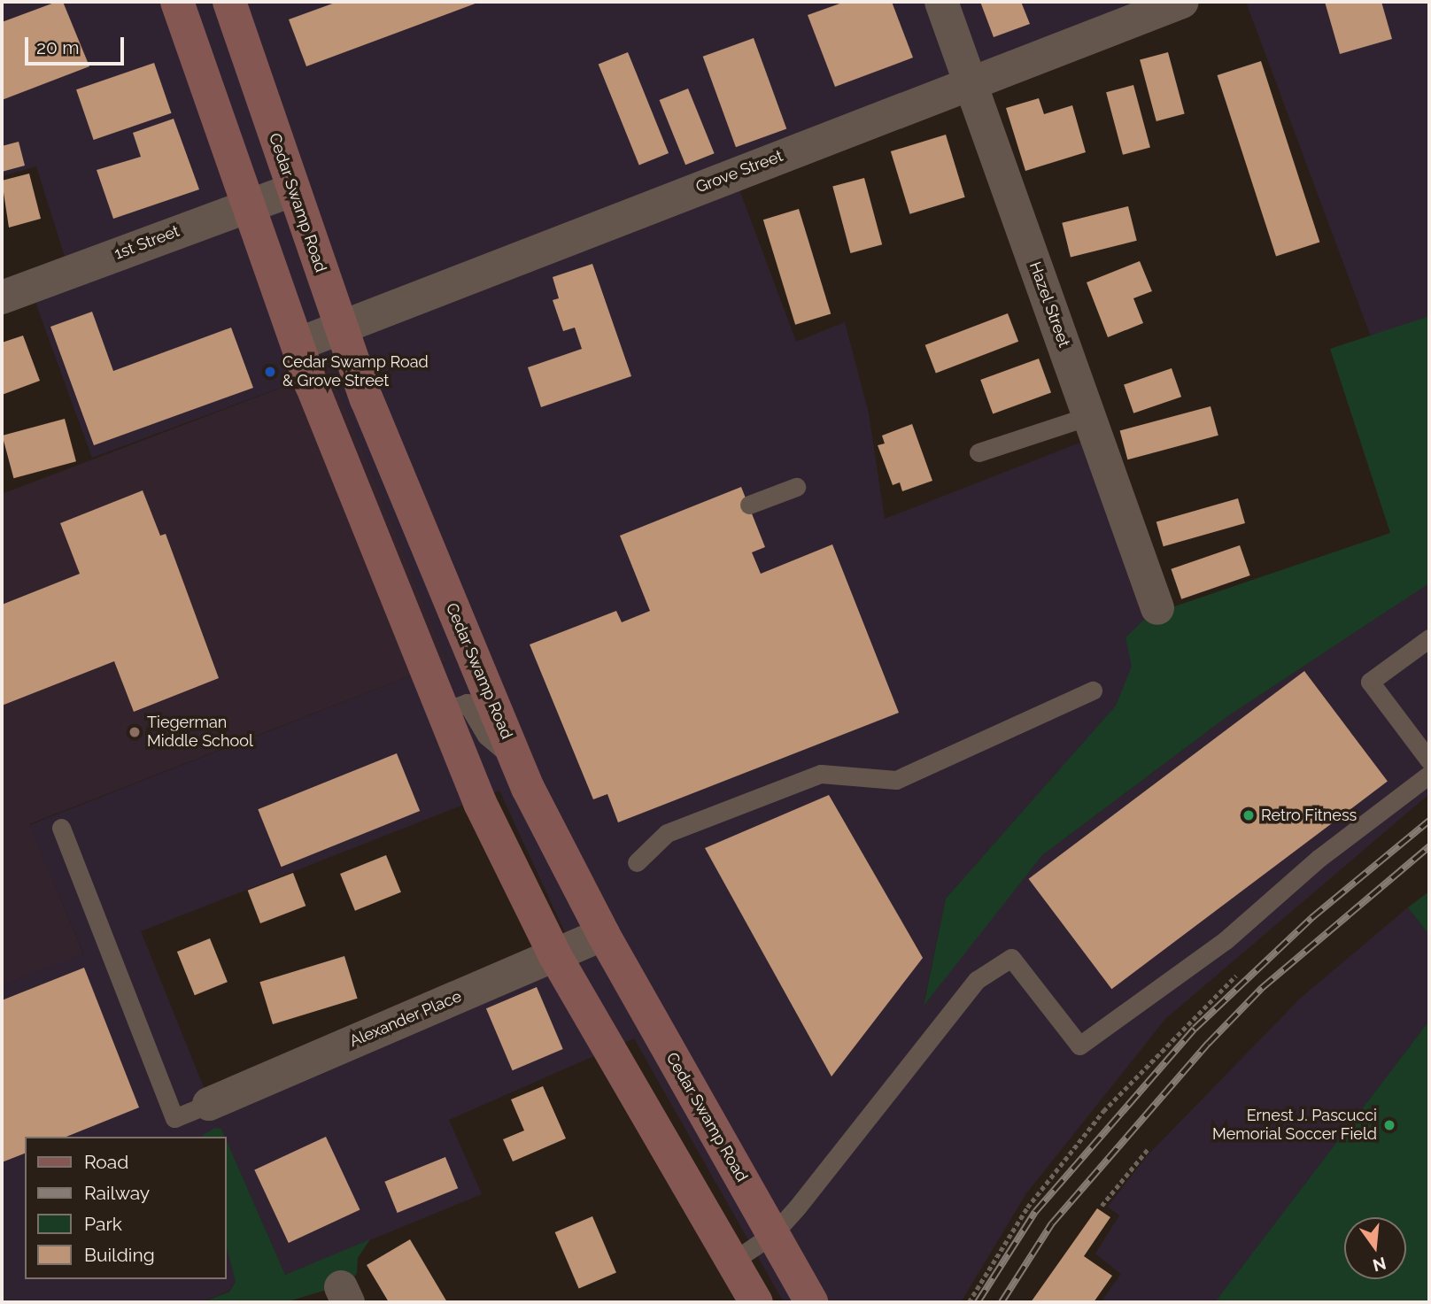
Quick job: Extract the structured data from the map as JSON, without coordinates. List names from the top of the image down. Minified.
{"streets":{"main road":["Cedar Swamp Road"],"street":["Grove Street","1st Street","Hazel Street","Alexander Place"]},"crossings":[["Grove Street","Cedar Swamp Road"],["Grove Street","Hazel Street"],["Cedar Swamp Road","1st Street"],["Cedar Swamp Road","Alexander Place"]],"places":["Cedar Swamp Road & Grove Street","Tiegerman Middle School","Retro Fitness","Ernest J. Pascucci Memorial Soccer Field"],"legend":["Road","Railway","Park","Building"],"scale_bar":"20 m","north":"bottom"}
